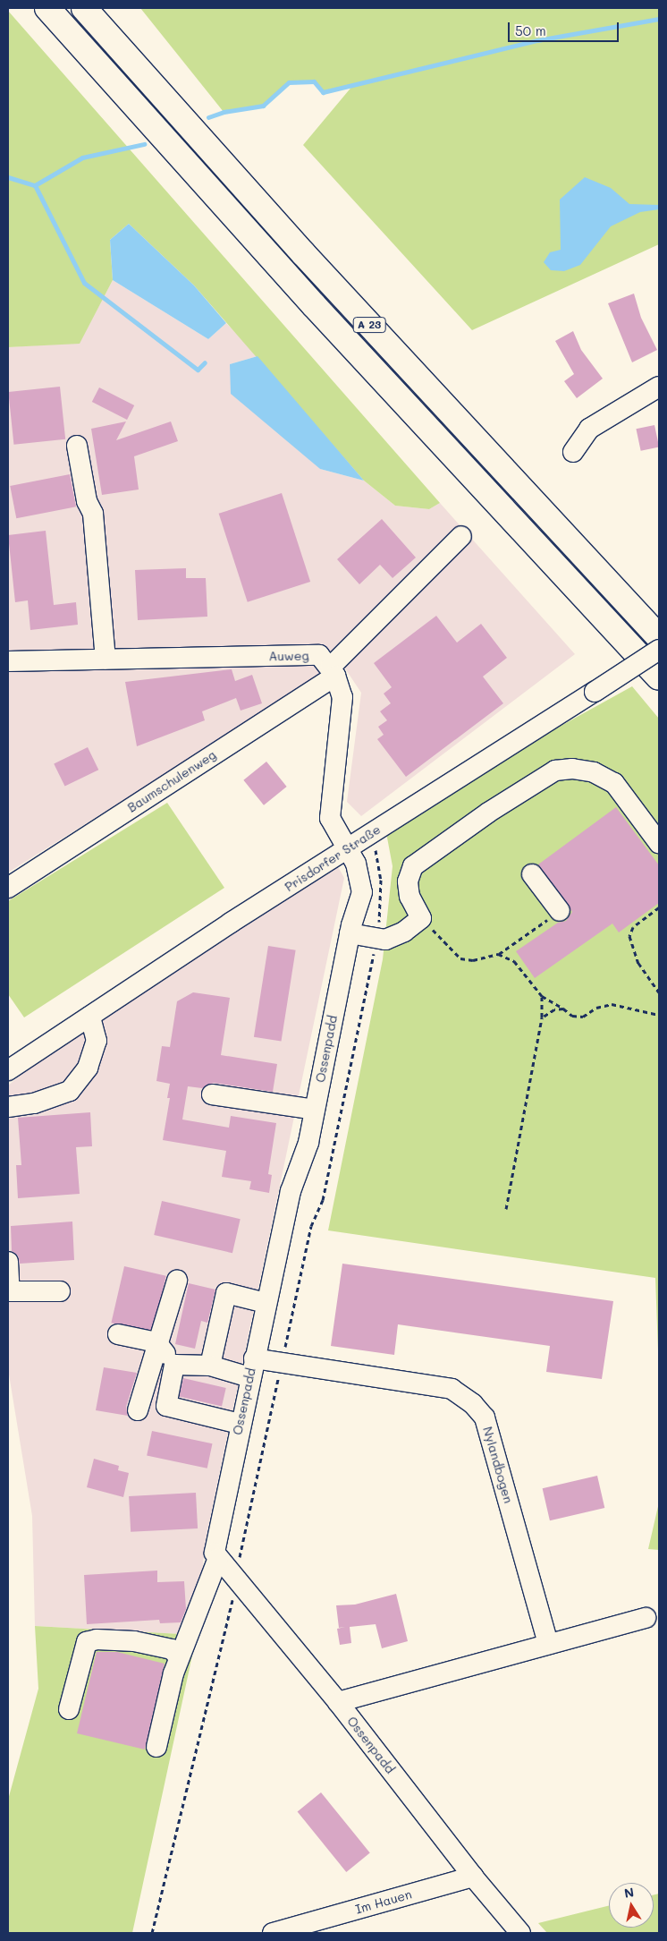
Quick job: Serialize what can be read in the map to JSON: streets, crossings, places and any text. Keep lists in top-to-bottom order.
{
  "streets": {
    "highway": ["A 23"],
    "street": [
      "Auweg",
      "Baumschulenweg",
      "Prisdorfer Straße",
      "Ossenpadd",
      "Nylandbogen",
      "Im Hauen"
    ]
  },
  "crossings": [
    ["Auweg", "Baumschulenweg"],
    ["Prisdorfer Straße", "Ossenpadd"],
    ["Ossenpadd", "Nylandbogen"],
    ["Ossenpadd", "Im Hauen"]
  ],
  "scale_bar": "50 m",
  "north": "top"
}
